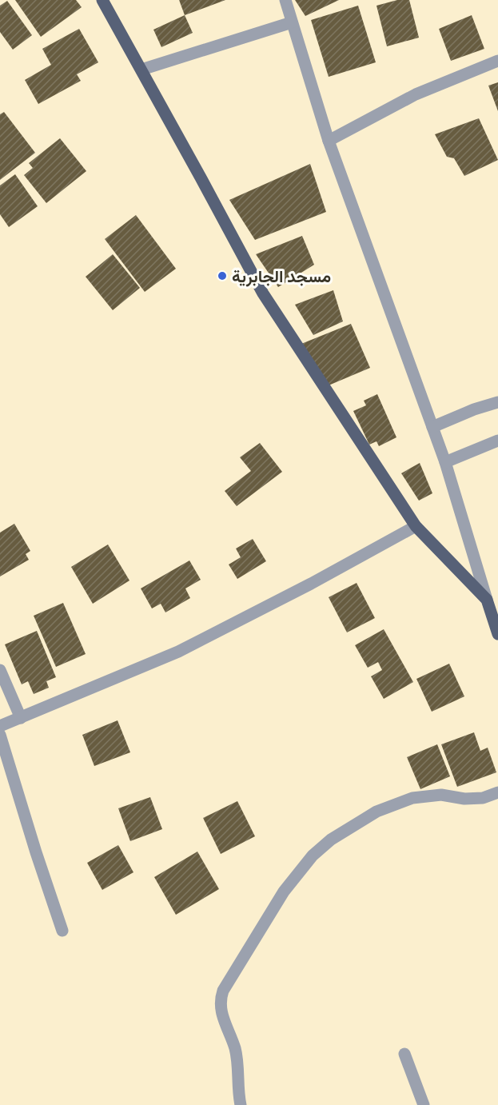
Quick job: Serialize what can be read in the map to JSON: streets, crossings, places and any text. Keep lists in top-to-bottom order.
{
  "places": ["مسجد الجابرية"]
}
